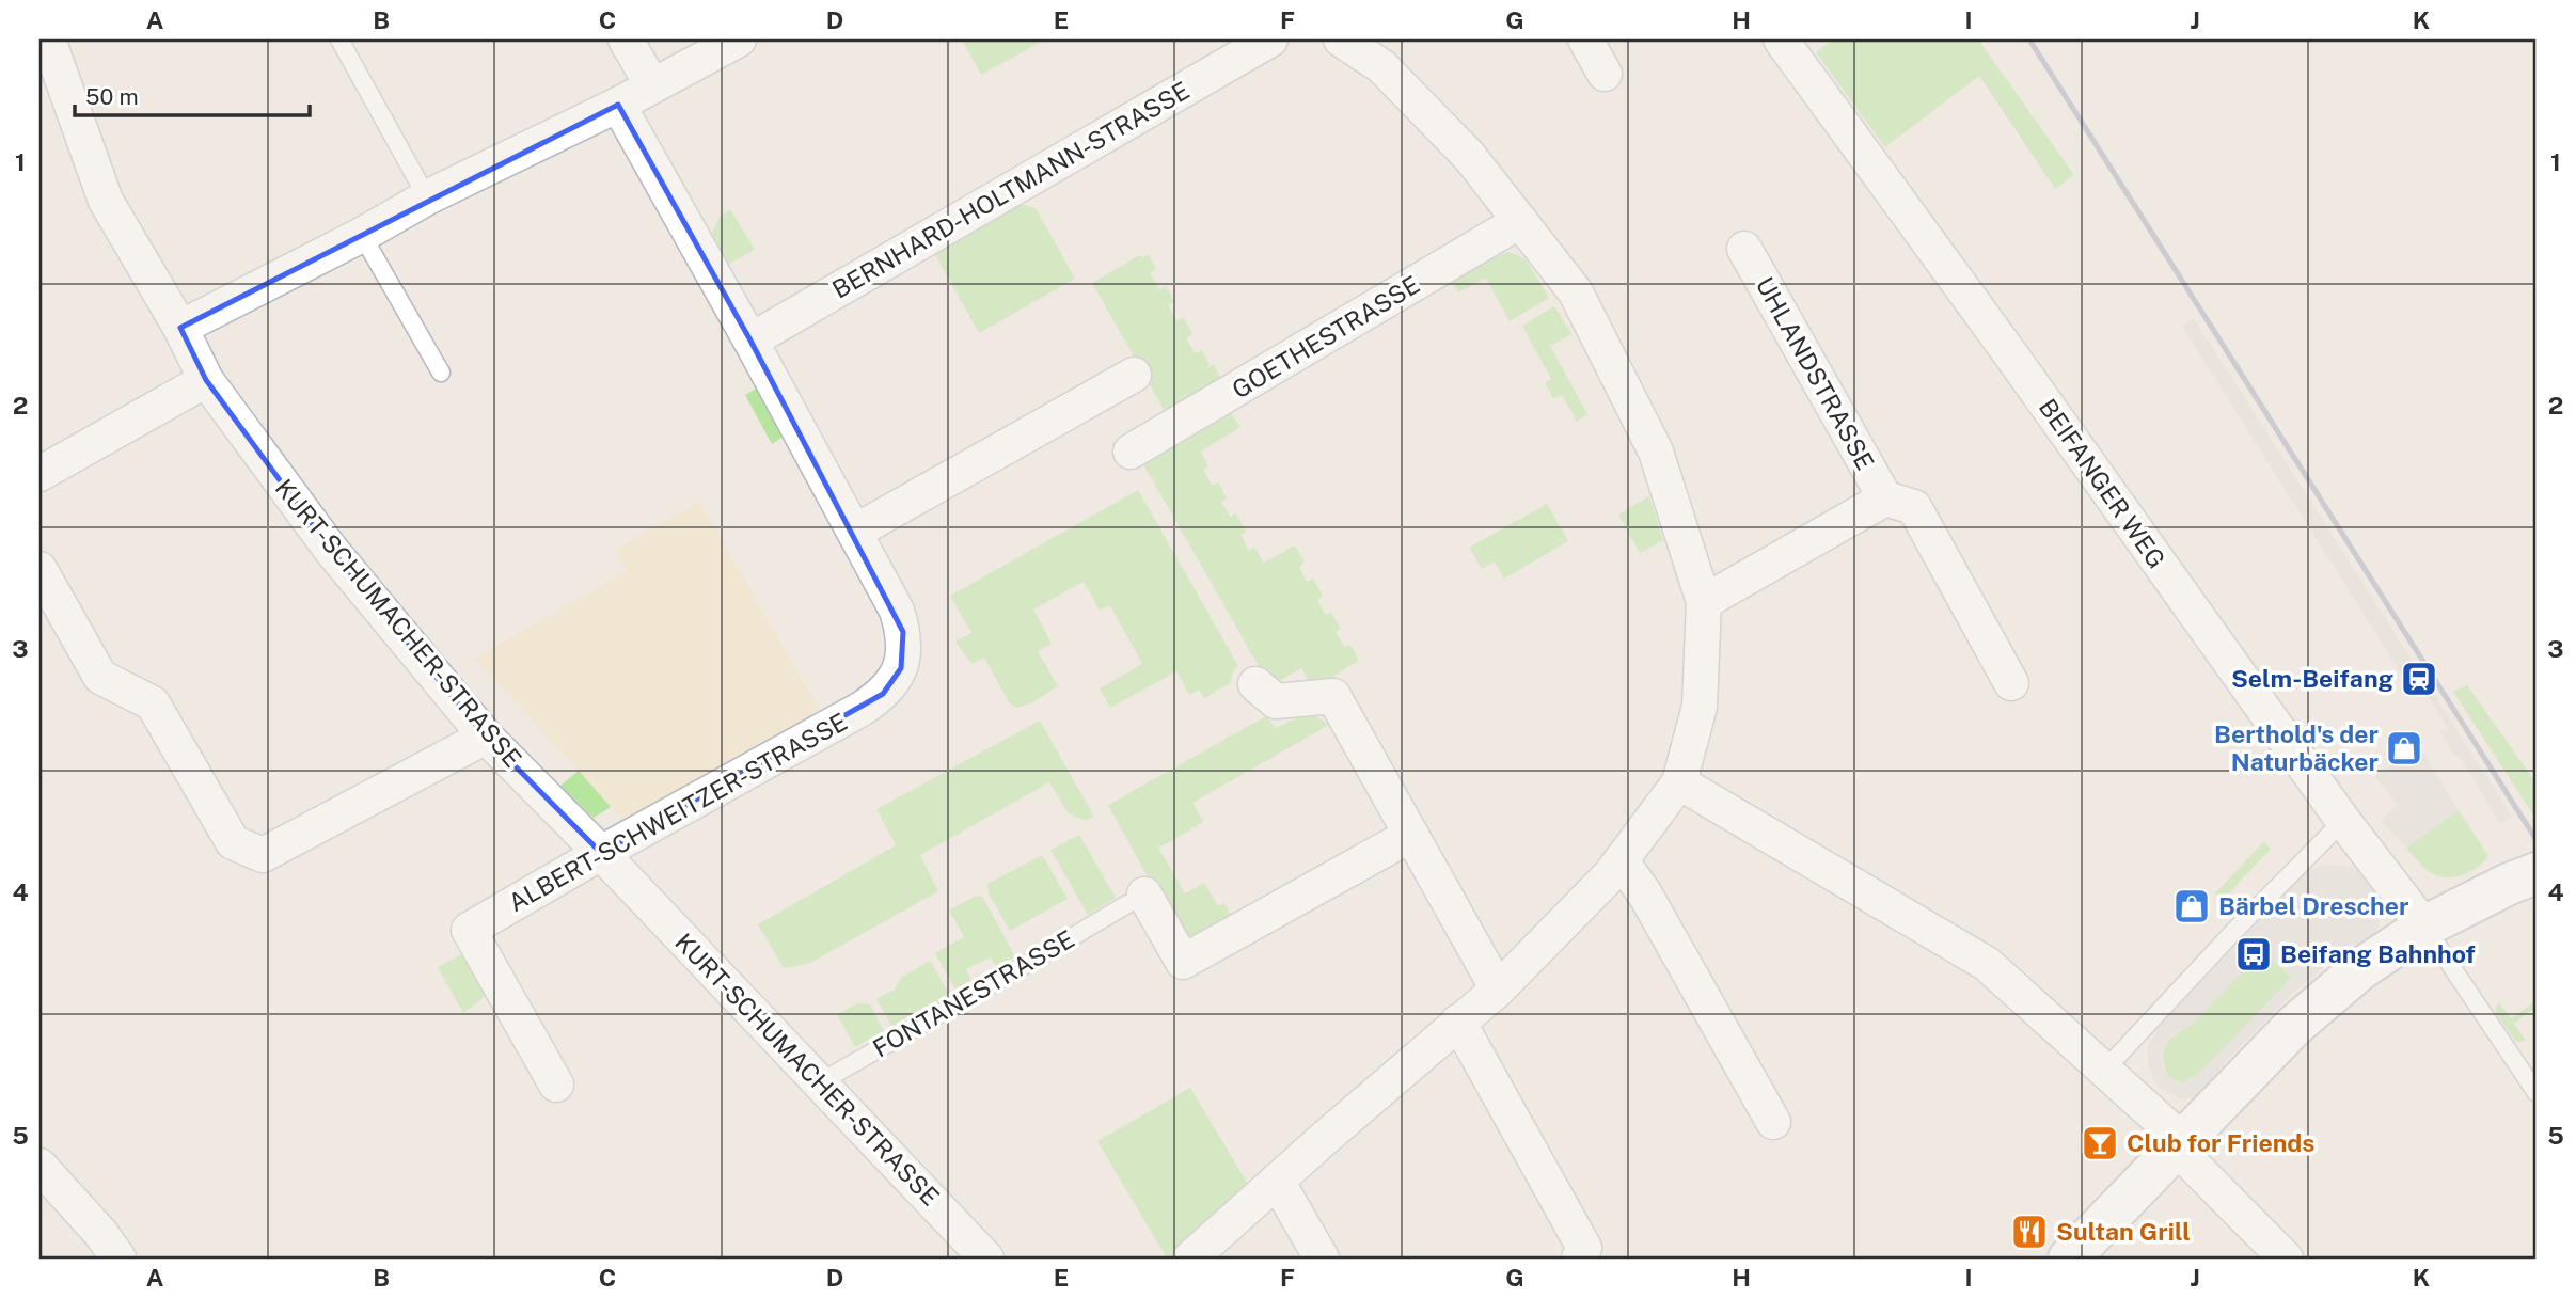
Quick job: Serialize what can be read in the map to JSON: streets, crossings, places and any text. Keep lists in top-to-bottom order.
{
  "streets": {
    "street": [
      "BERNHARD-HOLTMANN-STRASSE",
      "GOETHESTRASSE",
      "UHLANDSTRASSE",
      "BEIFANGER WEG",
      "KURT-SCHUMACHER-STRASSE",
      "ALBERT-SCHWEITZER-STRASSE",
      "FONTANESTRASSE"
    ]
  },
  "crossings": [
    ["BERNHARD-HOLTMANN-STRASSE", "ALBERT-SCHWEITZER-STRASSE"],
    ["KURT-SCHUMACHER-STRASSE", "ALBERT-SCHWEITZER-STRASSE"],
    ["KURT-SCHUMACHER-STRASSE", "FONTANESTRASSE"]
  ],
  "places": {
    "station": ["Selm-Beifang"],
    "shop": ["Berthold's der Naturbäcker", "Bärbel Drescher"],
    "bus stop": ["Beifang Bahnhof"],
    "bar": ["Club for Friends"],
    "restaurant": ["Sultan Grill"]
  },
  "scale_bar": "50 m",
  "grid": {
    "columns": [
      "A",
      "B",
      "C",
      "D",
      "E",
      "F",
      "G",
      "H",
      "I",
      "J",
      "K"
    ],
    "rows": [
      "1",
      "2",
      "3",
      "4",
      "5"
    ]
  }
}
